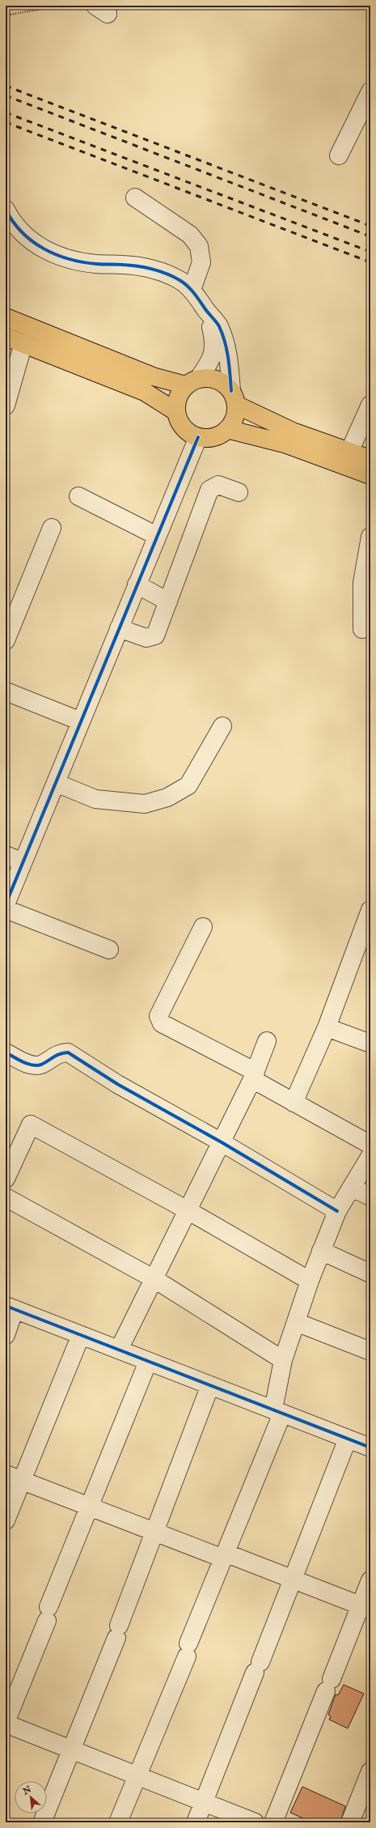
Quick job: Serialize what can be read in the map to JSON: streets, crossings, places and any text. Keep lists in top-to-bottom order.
{
  "north": "top left"
}
